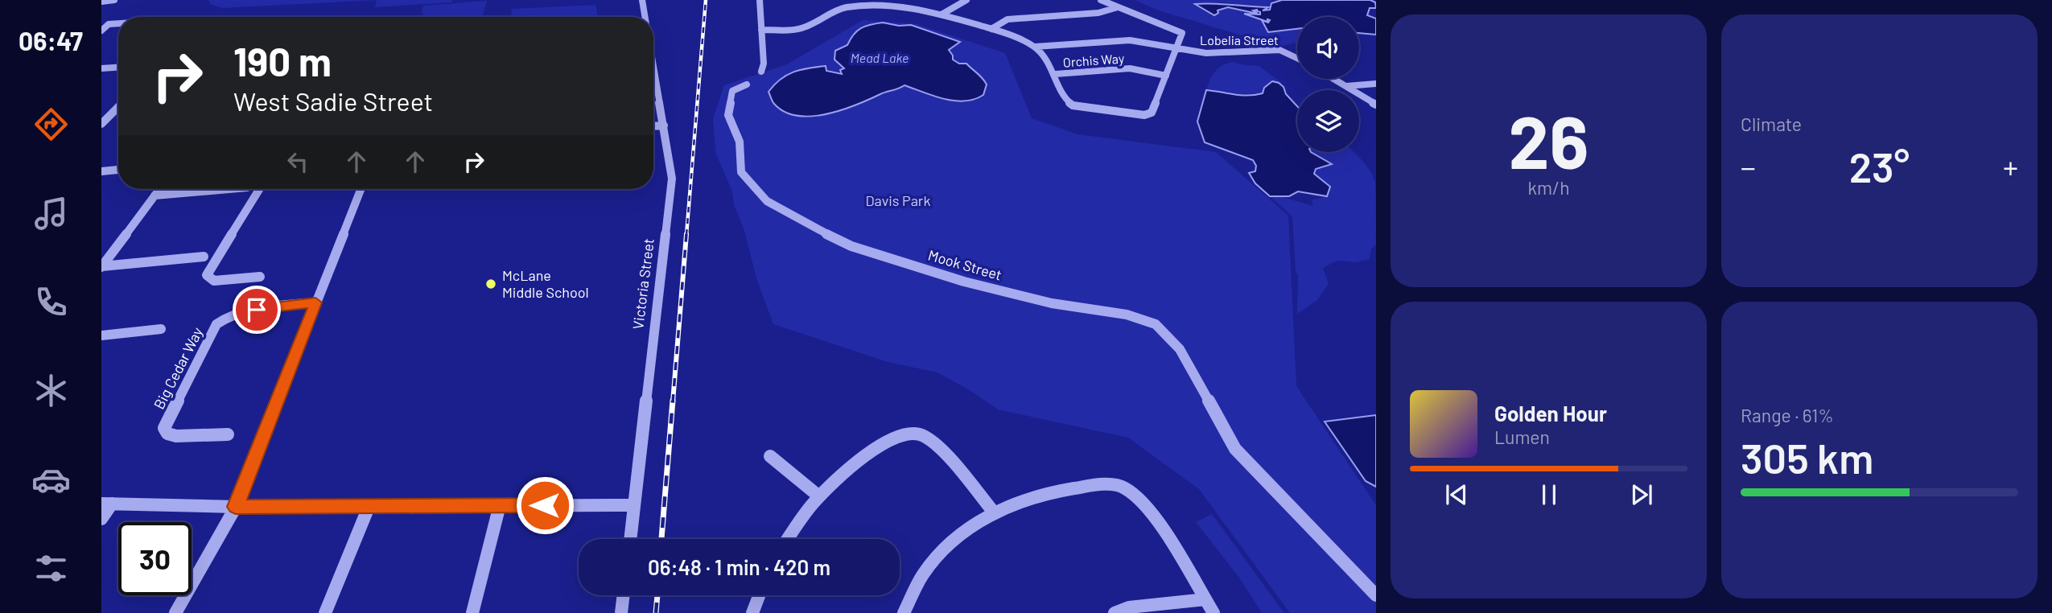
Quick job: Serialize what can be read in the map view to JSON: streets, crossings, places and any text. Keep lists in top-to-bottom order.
{
  "streets": {
    "street": [
      "Lobelia Street",
      "Orchis Way",
      "Mook Street",
      "Victoria Street",
      "Big Cedar Way"
    ]
  },
  "water": ["Mead Lake"],
  "parks": ["Davis Park"],
  "places": ["McLane Middle School"],
  "page": {
    "tabs": "06:47",
    "tile": [
      ["26", "km/h"],
      "Climate",
      ["Range · 61%", "305 km"]
    ],
    "turn": ["190 m", "West Sadie Street"],
    "heat": ["−", "23°", "+"],
    "song": ["Golden Hour", "Lumen"],
    "limit": "30",
    "trip": "06:48 · 1 min · 420 m"
  }
}
